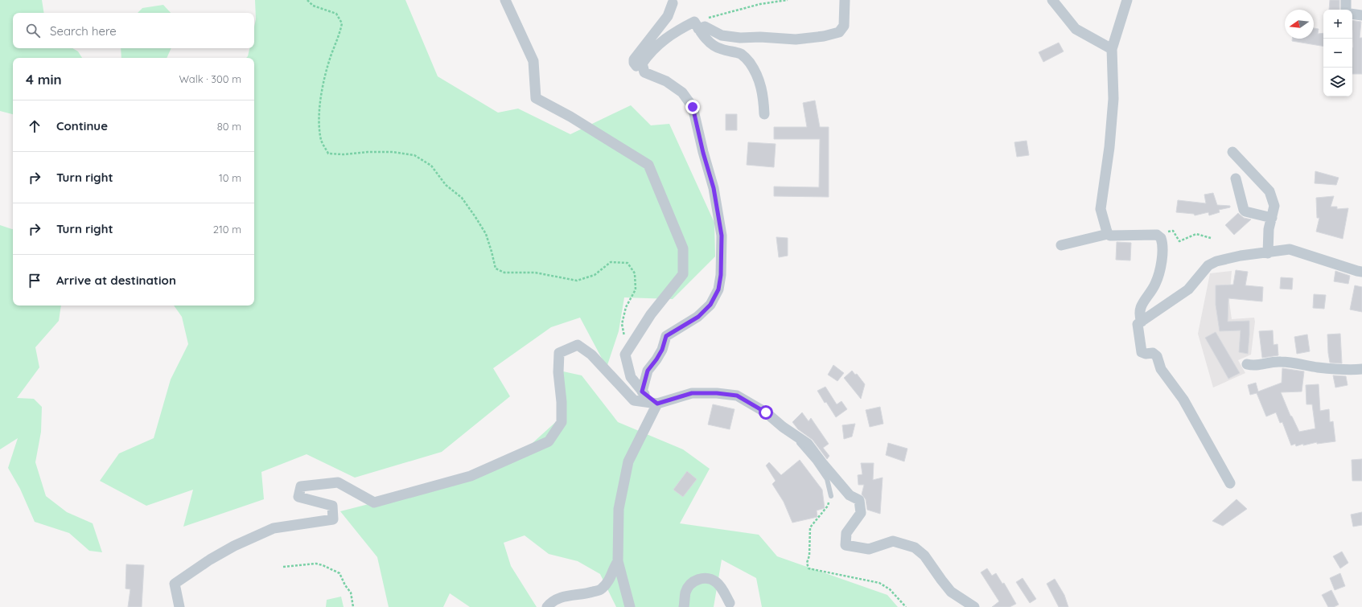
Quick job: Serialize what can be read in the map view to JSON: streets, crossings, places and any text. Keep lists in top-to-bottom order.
{
  "north": "left",
  "page": {
    "map_buttons": ["+", "−"],
    "search": "Search here",
    "heading": ["4 min", "Walk · 300 m"],
    "list": [
      ["Continue", "80 m"],
      ["Turn right", "10 m"],
      ["Turn right", "210 m"],
      "Arrive at destination"
    ]
  }
}
